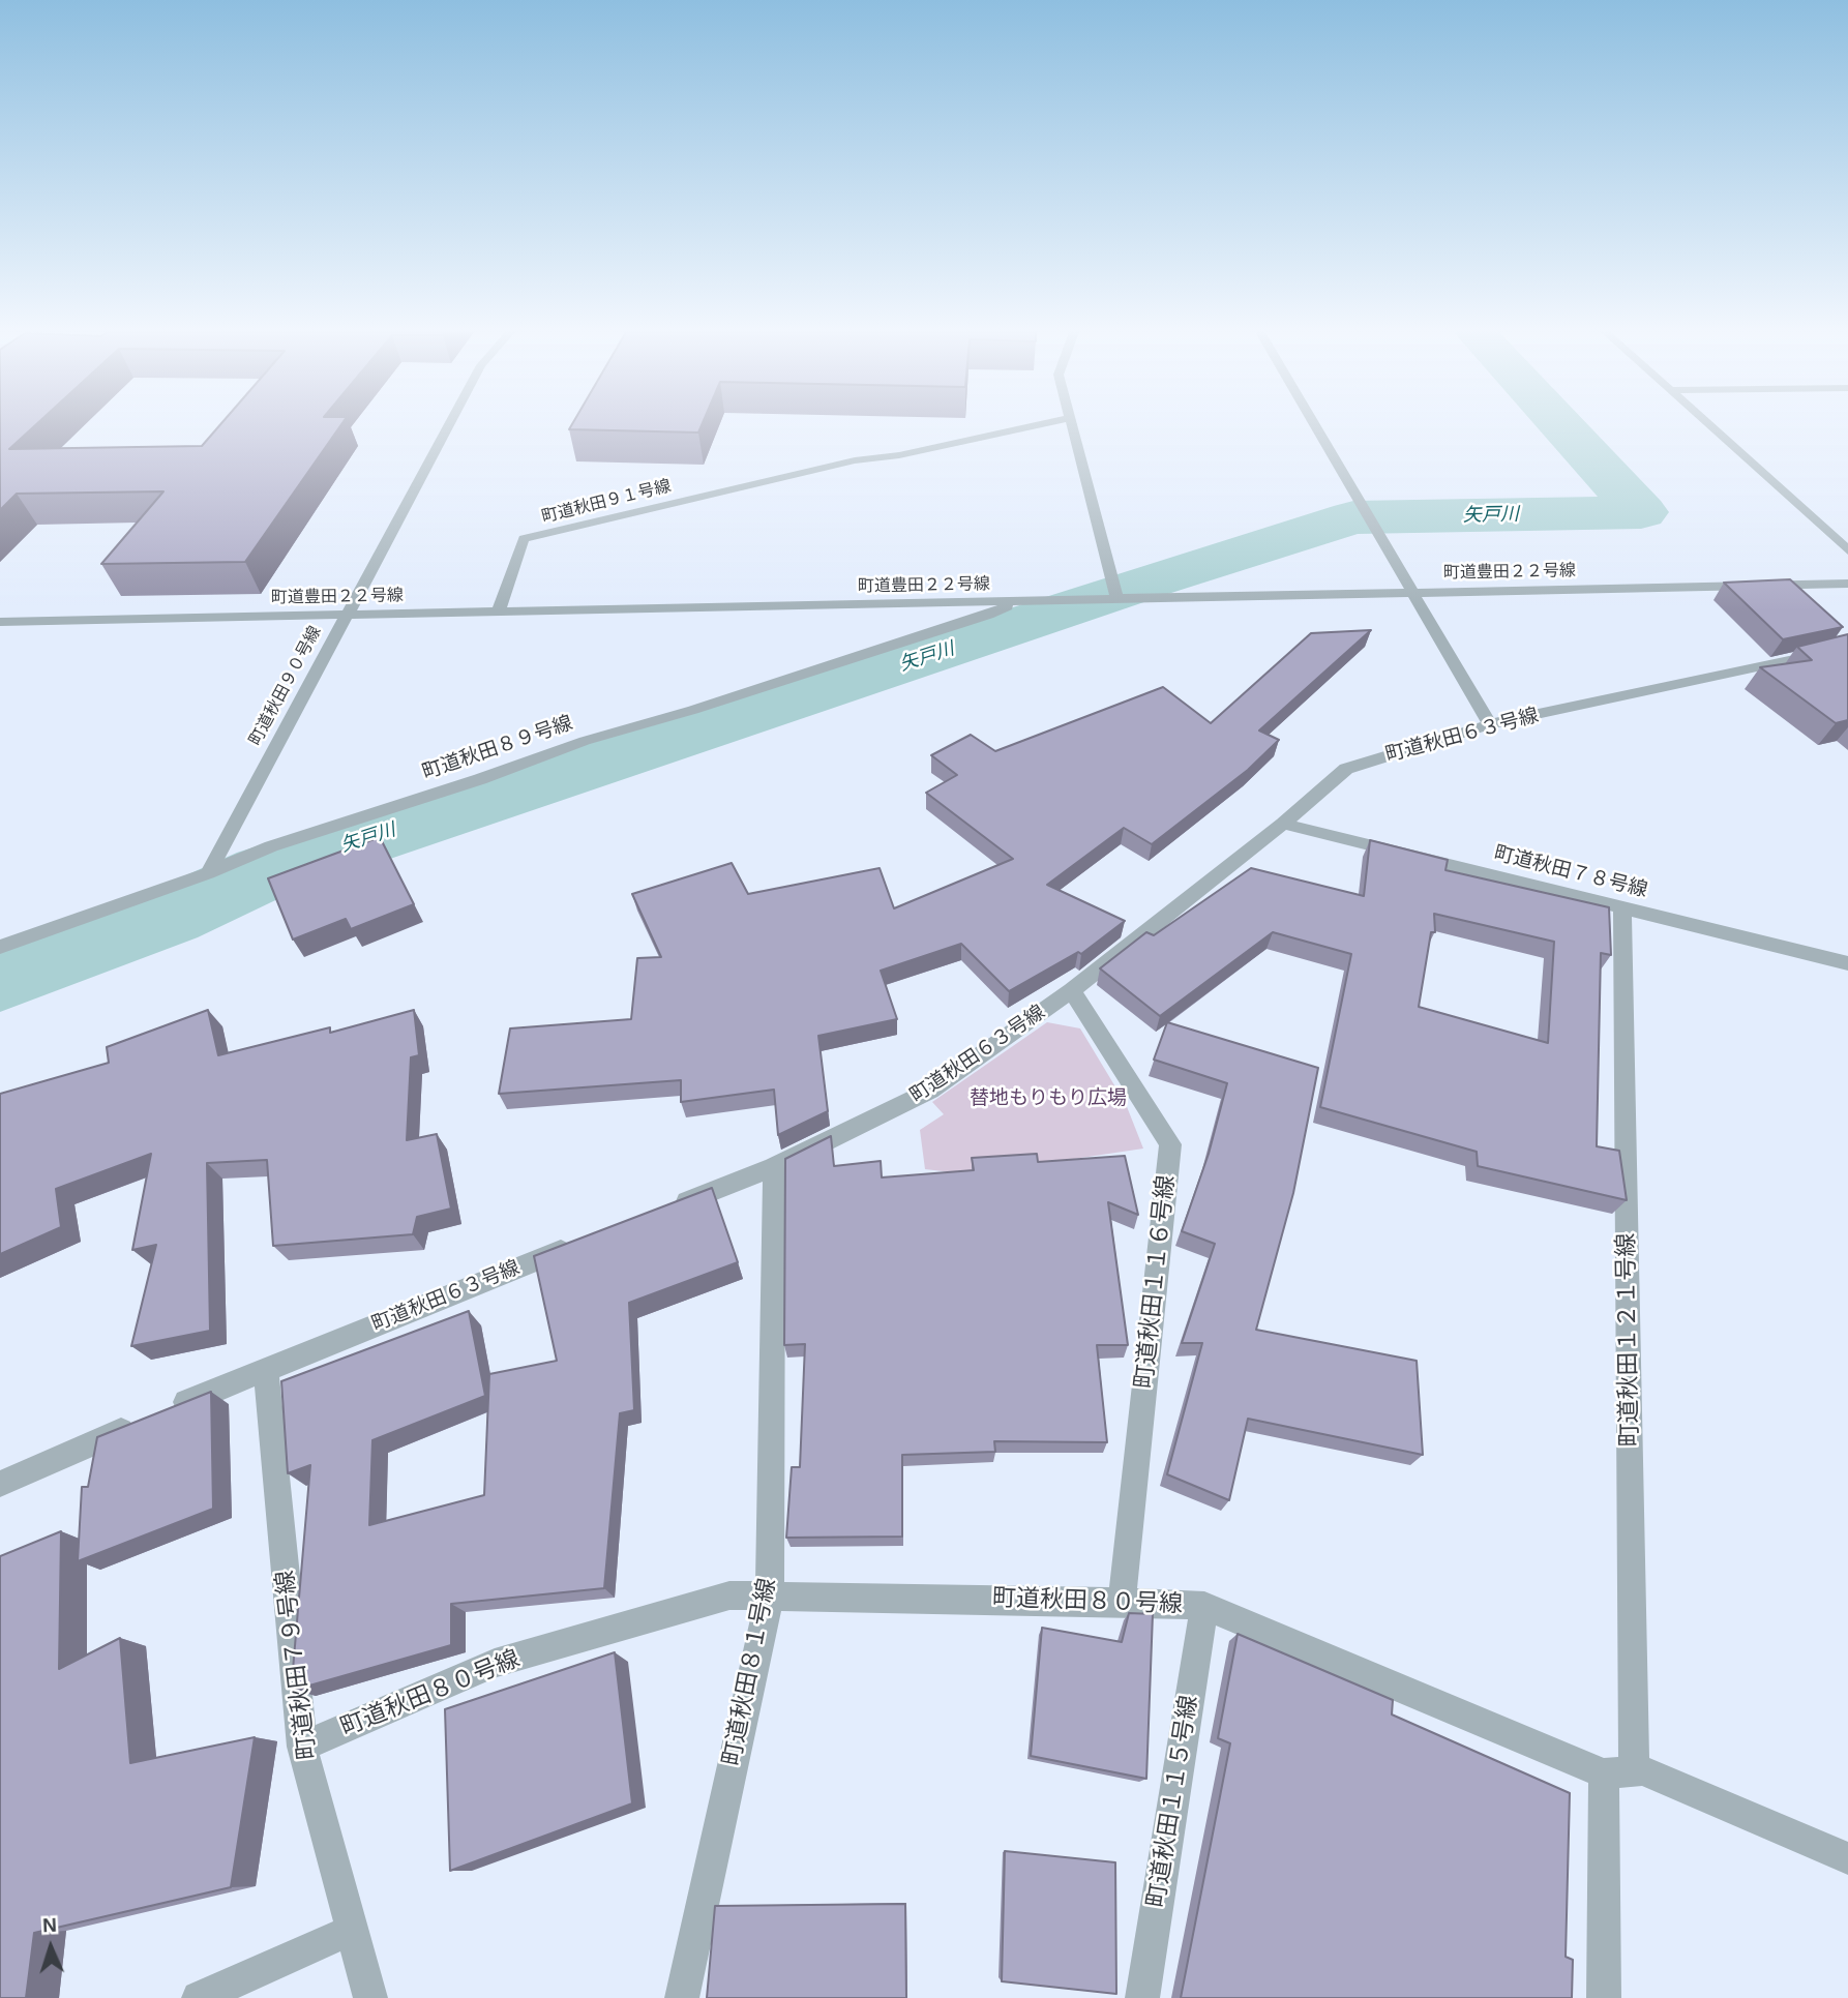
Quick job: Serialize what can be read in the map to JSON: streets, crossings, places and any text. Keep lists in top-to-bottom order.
{
  "streets": {
    "street": [
      "町道秋田９１号線",
      "町道豊田２２号線",
      "町道秋田９０号線",
      "町道秋田６３号線",
      "町道秋田８９号線",
      "町道秋田７８号線",
      "町道秋田１１６号線",
      "町道秋田１２１号線",
      "町道秋田８０号線",
      "町道秋田７９号線",
      "町道秋田８１号線",
      "町道秋田１１５号線"
    ]
  },
  "crossings": [
    ["町道秋田９１号線", "町道豊田２２号線"],
    ["町道豊田２２号線", "町道秋田９０号線"],
    ["町道豊田２２号線", "町道秋田８９号線"],
    ["町道秋田９０号線", "町道秋田８９号線"],
    ["町道秋田６３号線", "町道秋田７８号線"],
    ["町道秋田６３号線", "町道秋田１１６号線"],
    ["町道秋田６３号線", "町道秋田７９号線"],
    ["町道秋田６３号線", "町道秋田８１号線"],
    ["町道秋田７８号線", "町道秋田１２１号線"],
    ["町道秋田１１６号線", "町道秋田８０号線"],
    ["町道秋田１２１号線", "町道秋田８０号線"],
    ["町道秋田８０号線", "町道秋田７９号線"],
    ["町道秋田８０号線", "町道秋田８１号線"],
    ["町道秋田８０号線", "町道秋田１１５号線"]
  ],
  "water": ["矢戸川"],
  "parks": ["替地もりもり広場"],
  "north": "top"
}
